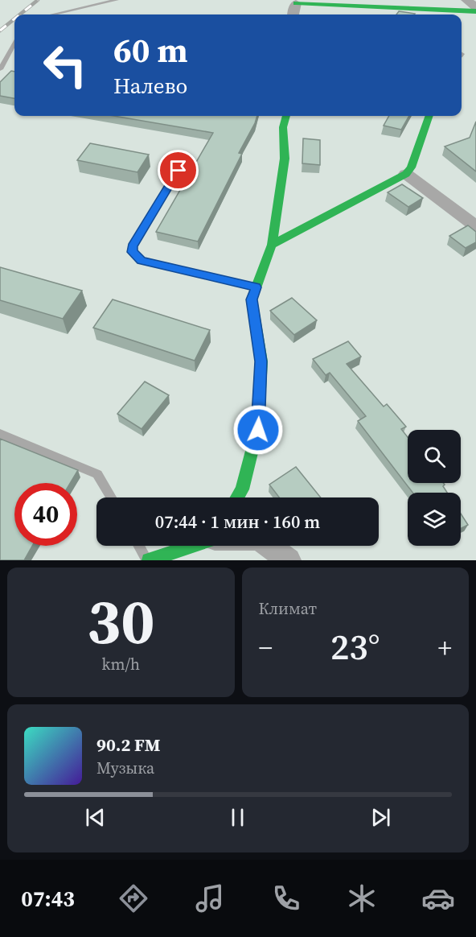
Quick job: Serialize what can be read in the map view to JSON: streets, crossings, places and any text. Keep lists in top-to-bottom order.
{
  "page": {
    "turn": ["60 m", "Налево"],
    "limit": "40",
    "trip": "07:44 · 1 мин · 160 m",
    "tile": [
      ["30", "km/h"],
      "Климат"
    ],
    "heat": ["−", "23°", "+"],
    "song": ["90.2 FM", "Музыка"],
    "tabs": "07:43"
  }
}
